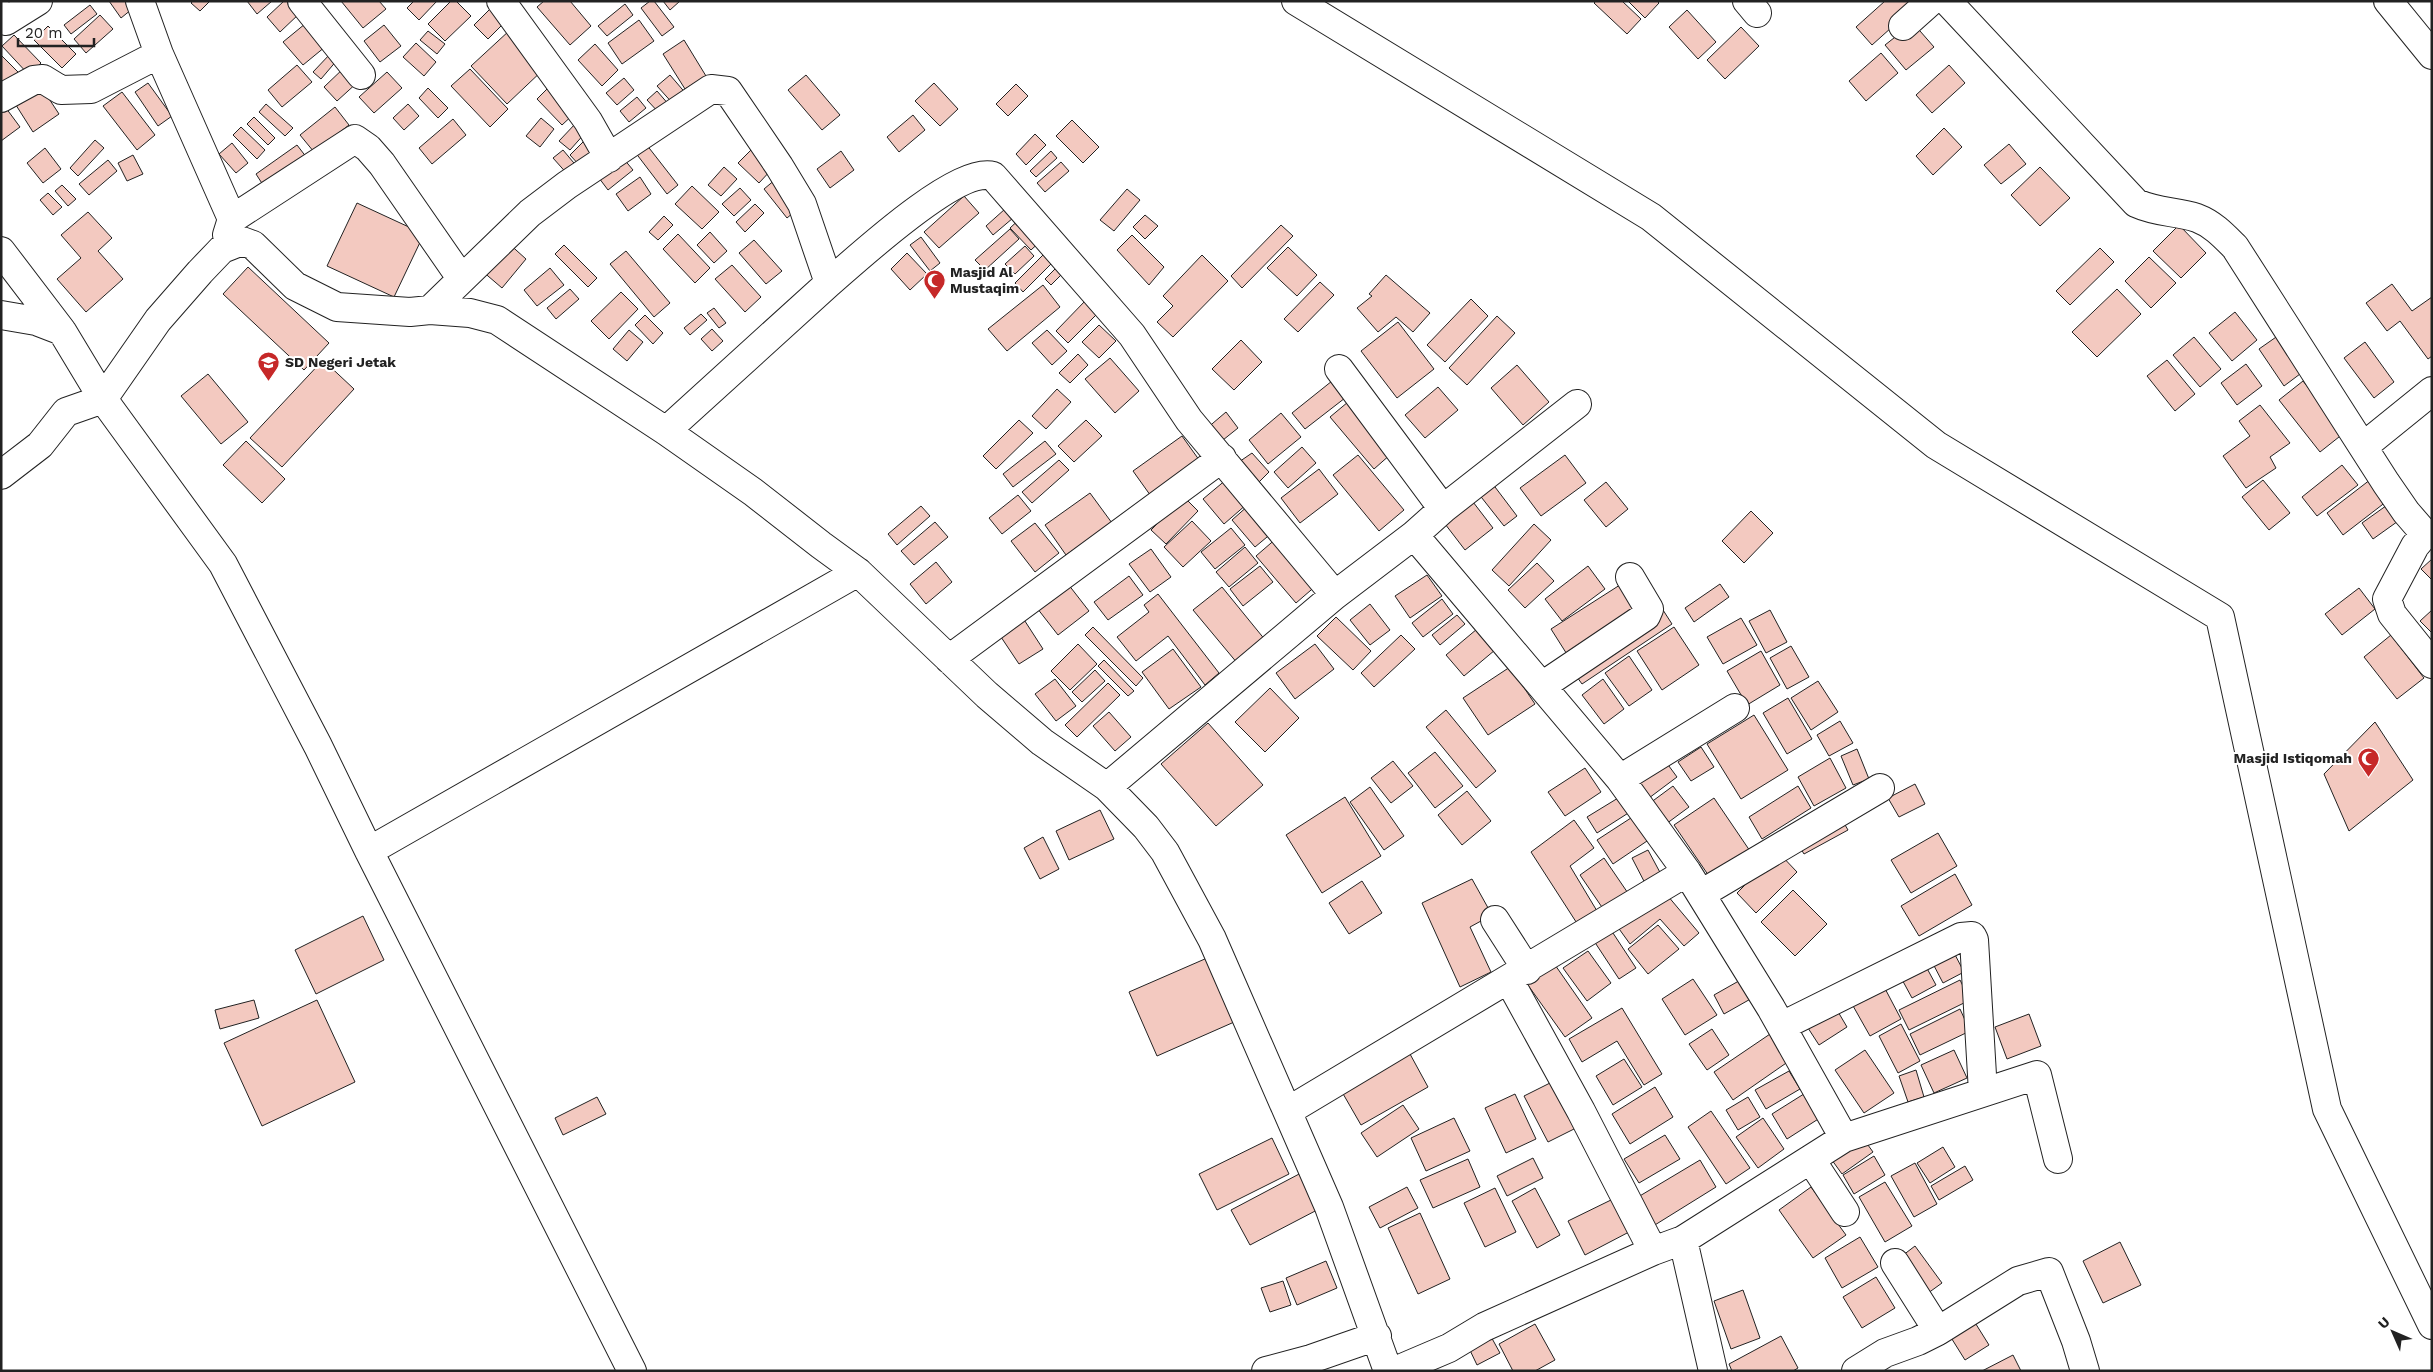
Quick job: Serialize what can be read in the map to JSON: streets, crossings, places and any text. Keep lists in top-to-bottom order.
{
  "places": {
    "mosque": ["Masjid Al Mustaqim", "Masjid Istiqomah"],
    "school or university": ["SD Negeri Jetak"]
  },
  "scale_bar": "20 m",
  "north": "top left"
}
